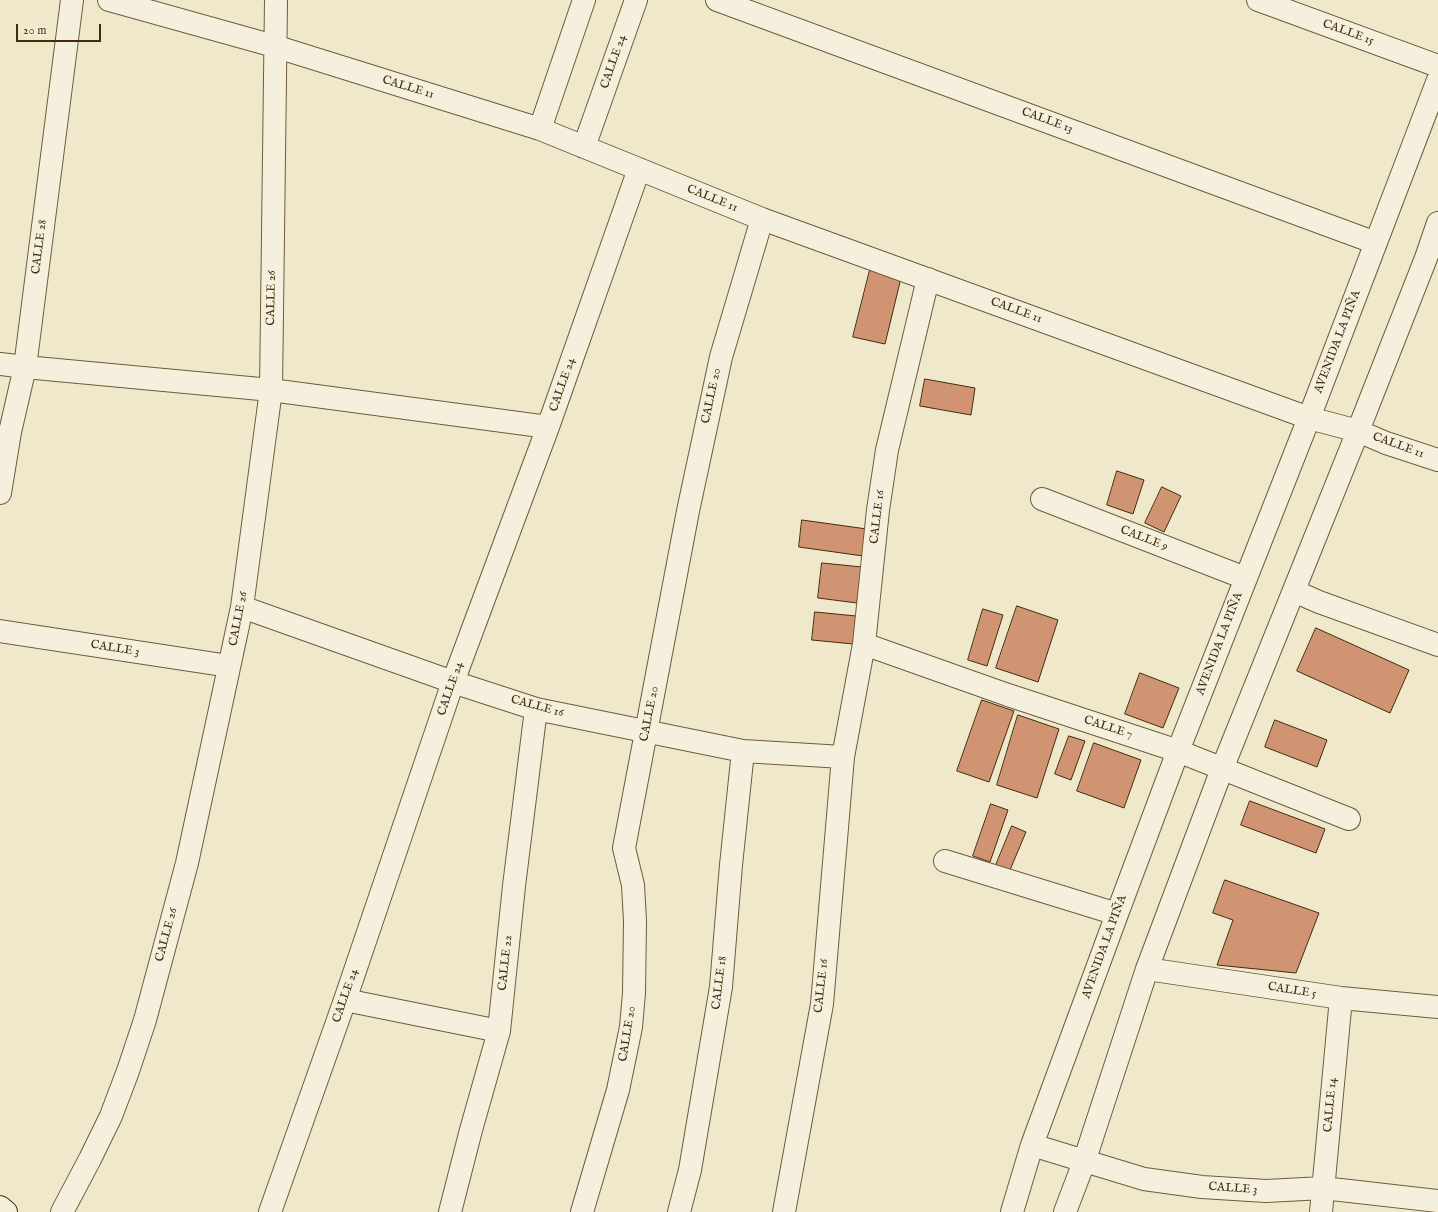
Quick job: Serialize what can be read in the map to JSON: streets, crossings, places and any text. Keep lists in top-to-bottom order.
{
  "streets": {
    "street": [
      "CALLE 15",
      "CALLE 24",
      "CALLE 11",
      "CALLE 13",
      "CALLE 28",
      "CALLE 26",
      "AVENIDA LA PIÑA",
      "CALLE 20",
      "CALLE 16",
      "CALLE 9",
      "CALLE 3",
      "CALLE 7",
      "CALLE 22",
      "CALLE 18",
      "CALLE 5",
      "CALLE 14"
    ]
  },
  "crossings": [
    ["CALLE 24", "CALLE 11"],
    ["CALLE 24", "CALLE 16"],
    ["CALLE 11", "CALLE 26"],
    ["CALLE 11", "AVENIDA LA PIÑA"],
    ["CALLE 11", "CALLE 20"],
    ["CALLE 11", "CALLE 16"],
    ["CALLE 13", "AVENIDA LA PIÑA"],
    ["CALLE 26", "CALLE 16"],
    ["CALLE 26", "CALLE 3"],
    ["AVENIDA LA PIÑA", "CALLE 9"],
    ["AVENIDA LA PIÑA", "CALLE 3"],
    ["AVENIDA LA PIÑA", "CALLE 7"],
    ["CALLE 20", "CALLE 16"],
    ["CALLE 16", "CALLE 7"],
    ["CALLE 16", "CALLE 22"],
    ["CALLE 16", "CALLE 18"],
    ["CALLE 3", "CALLE 14"],
    ["CALLE 5", "CALLE 14"]
  ],
  "scale_bar": "20 m"
}
